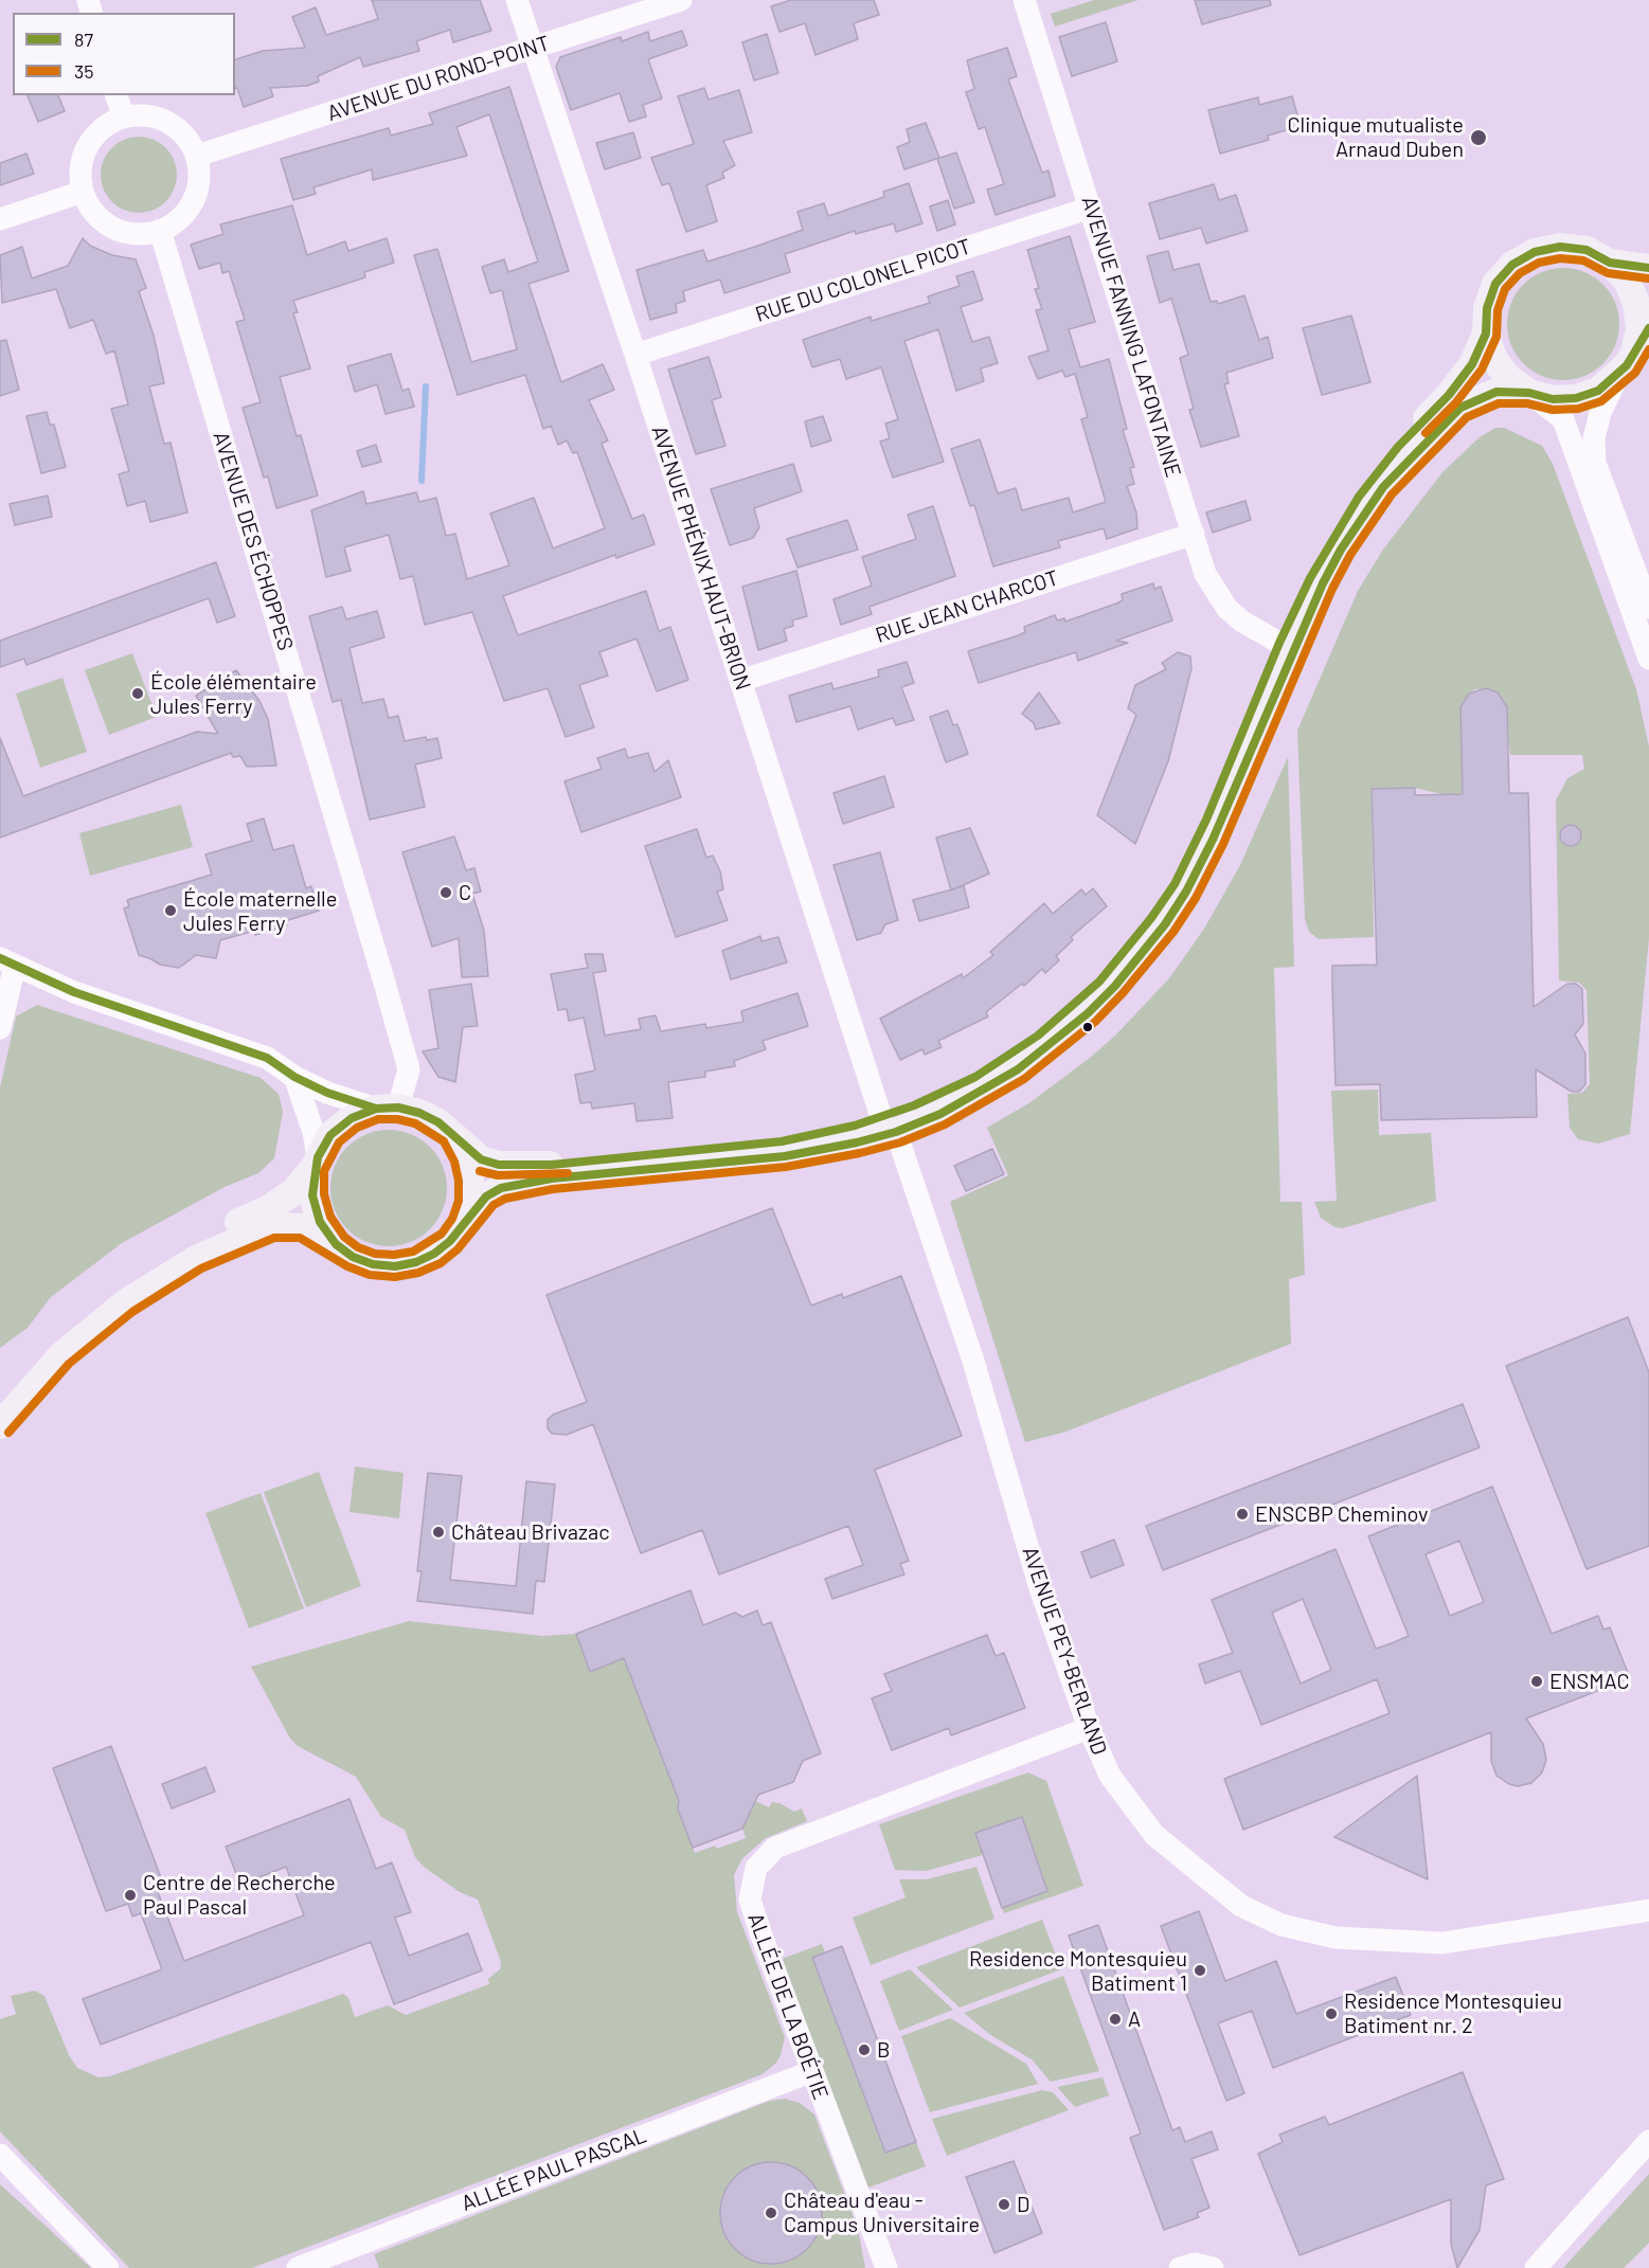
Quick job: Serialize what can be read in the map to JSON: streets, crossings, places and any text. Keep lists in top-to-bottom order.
{
  "streets": {
    "street": [
      "AVENUE DU ROND-POINT",
      "RUE DU COLONEL PICOT",
      "AVENUE FANNING LAFONTAINE",
      "AVENUE DES ÉCHOPPES",
      "AVENUE PHÉNIX HAUT-BRION",
      "RUE JEAN CHARCOT",
      "AVENUE PEY-BERLAND",
      "ALLÉE DE LA BOÉTIE",
      "ALLÉE PAUL PASCAL"
    ]
  },
  "crossings": [
    ["AVENUE DU ROND-POINT", "AVENUE DES ÉCHOPPES"],
    ["AVENUE DU ROND-POINT", "AVENUE PHÉNIX HAUT-BRION"],
    ["RUE DU COLONEL PICOT", "AVENUE FANNING LAFONTAINE"],
    ["RUE DU COLONEL PICOT", "AVENUE PHÉNIX HAUT-BRION"],
    ["AVENUE FANNING LAFONTAINE", "RUE JEAN CHARCOT"],
    ["AVENUE PHÉNIX HAUT-BRION", "RUE JEAN CHARCOT"],
    ["AVENUE PHÉNIX HAUT-BRION", "AVENUE PEY-BERLAND"],
    ["AVENUE PEY-BERLAND", "ALLÉE DE LA BOÉTIE"],
    ["ALLÉE DE LA BOÉTIE", "ALLÉE PAUL PASCAL"]
  ],
  "places": [
    "Clinique mutualiste Arnaud Duben",
    "École élémentaire Jules Ferry",
    "C",
    "École maternelle Jules Ferry",
    "ENSCBP Cheminov",
    "Château Brivazac",
    "ENSMAC",
    "Centre de Recherche Paul Pascal",
    "Residence Montesquieu Batiment 1",
    "Residence Montesquieu Batiment nr. 2",
    "A",
    "B",
    "D",
    "Château d'eau - Campus Universitaire"
  ],
  "lines": ["transit line 87", "transit line 35"],
  "legend": ["87", "35"]
}
